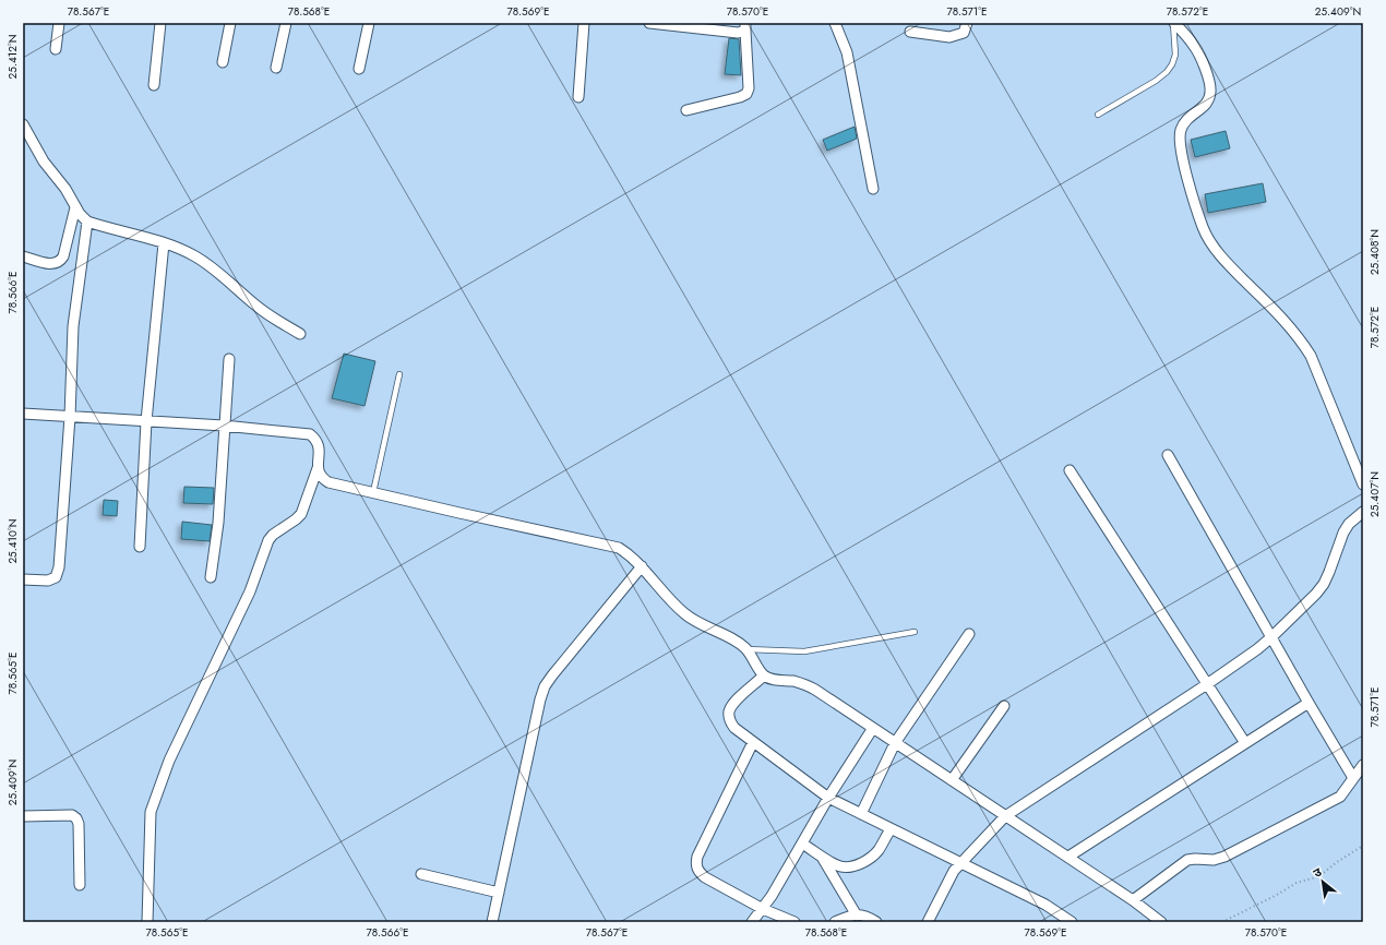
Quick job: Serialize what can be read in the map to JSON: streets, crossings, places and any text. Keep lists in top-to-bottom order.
{
  "north": "top left",
  "coordinates": [
    "78.567°E",
    "78.568°E",
    "78.569°E",
    "78.570°E",
    "78.571°E",
    "78.572°E",
    "25.409°N",
    "25.412°N",
    "25.408°N",
    "78.566°E",
    "25.407°N",
    "25.410°N",
    "78.565°E"
  ]
}
